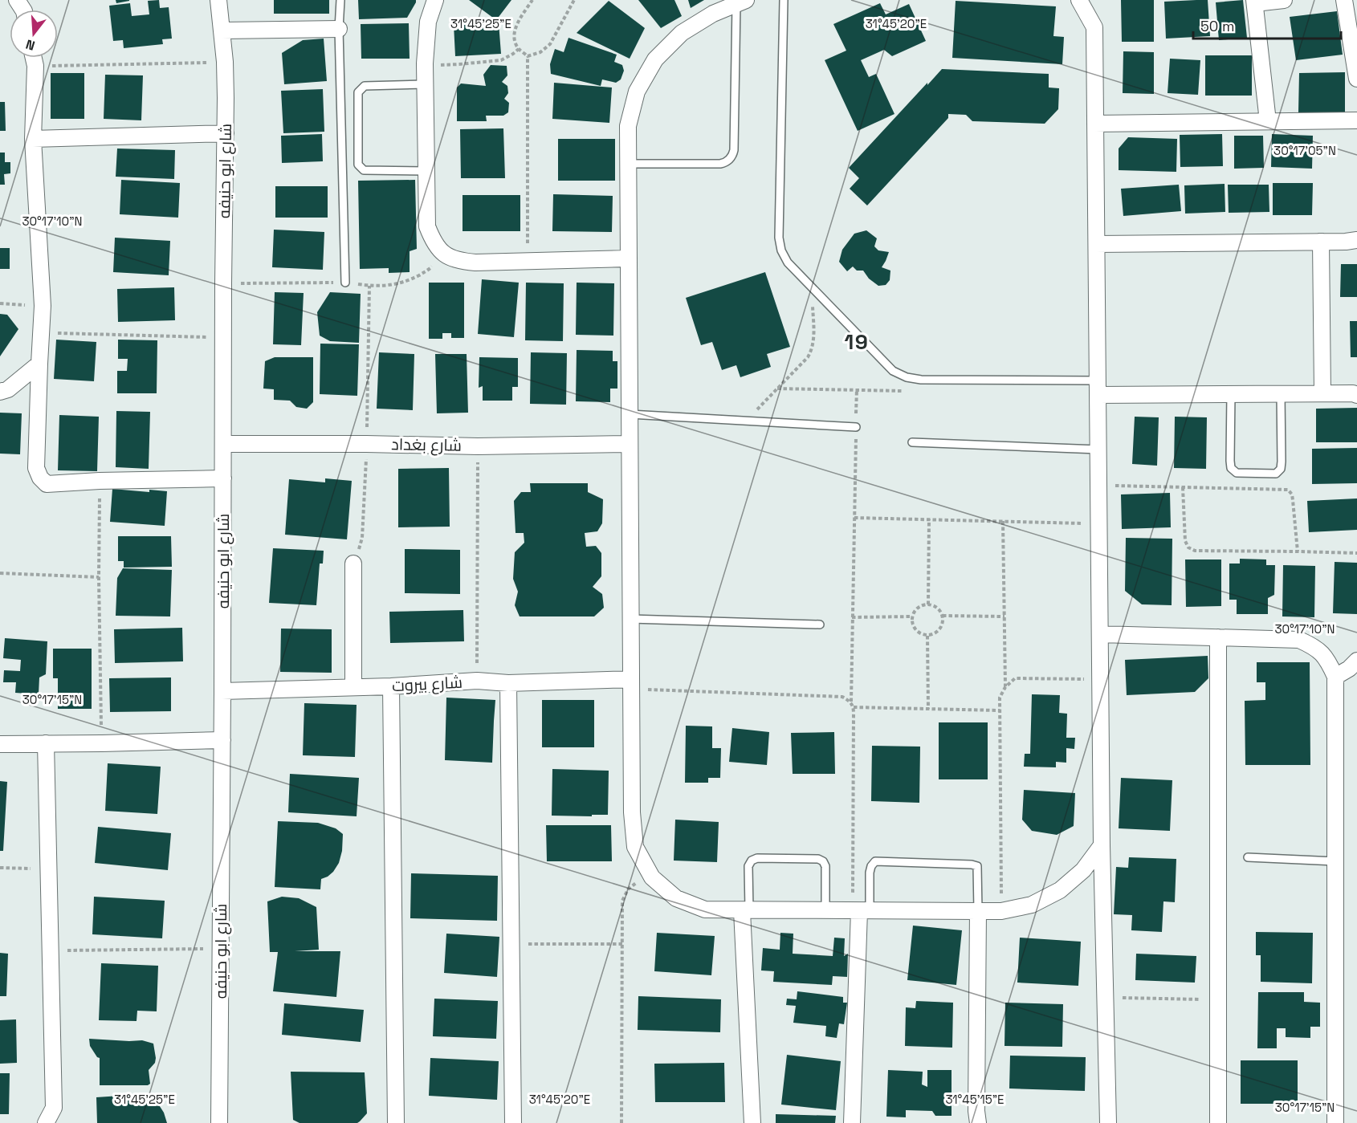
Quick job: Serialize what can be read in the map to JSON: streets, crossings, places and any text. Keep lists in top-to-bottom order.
{
  "streets": {
    "street": ["شارع ابو حنيفه", "شارع بغداد", "شارع بيروت"]
  },
  "crossings": [
    ["شارع ابو حنيفه", "شارع بغداد"],
    ["شارع ابو حنيفه", "شارع بيروت"]
  ],
  "districts": ["19"],
  "scale_bar": "50 m",
  "north": "bottom",
  "coordinates": [
    "31°45'25\"E",
    "31°45'20\"E",
    "30°17'05\"N",
    "30°17'10\"N",
    "30°17'15\"N",
    "31°45'15\"E"
  ]
}
